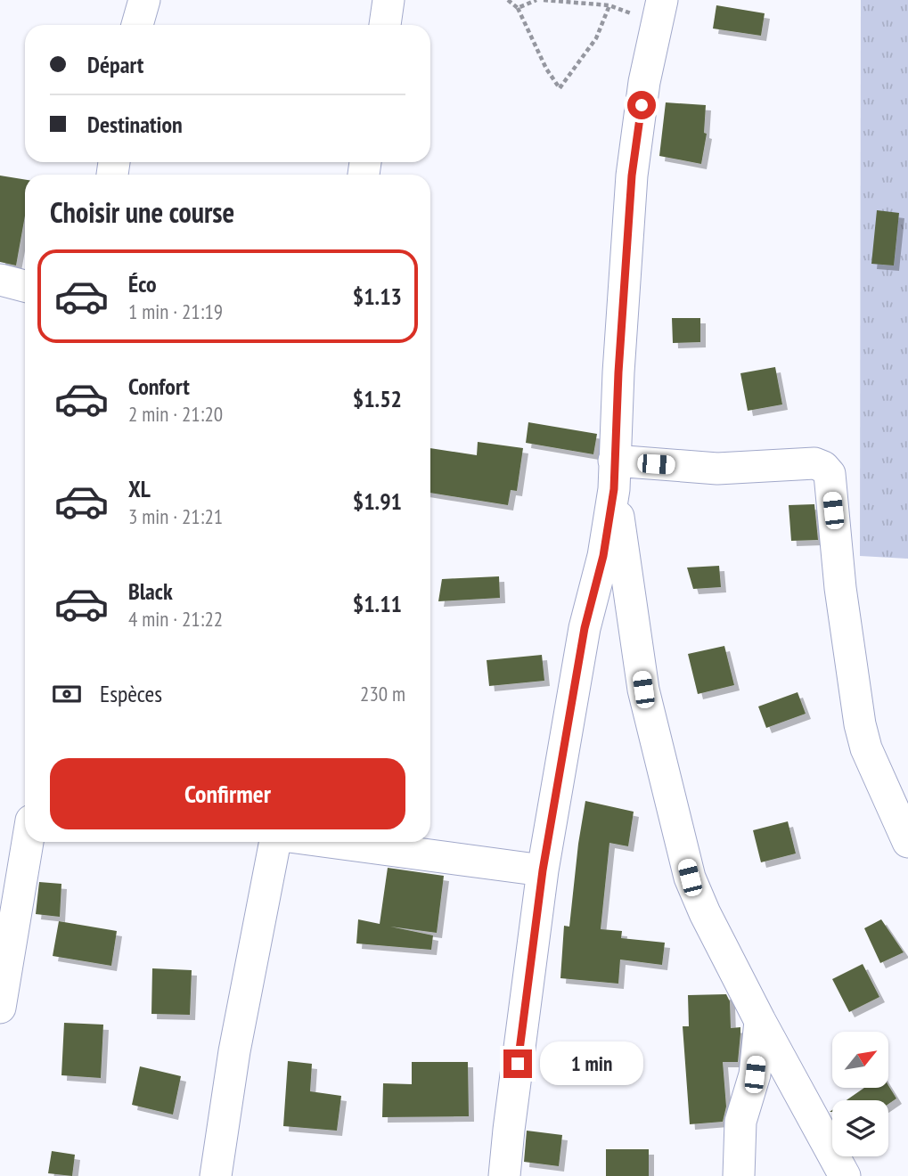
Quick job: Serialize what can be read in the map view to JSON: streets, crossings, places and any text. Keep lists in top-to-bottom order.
{
  "north": "top right",
  "page": {
    "banner": ["Départ", "Destination"],
    "heading": "Choisir une course",
    "list": [
      {
        "name": "Éco",
        "note": "1 min · 21:19",
        "value": "$1.13"
      },
      {
        "name": "Confort",
        "note": "2 min · 21:20",
        "value": "$1.52"
      },
      {
        "name": "XL",
        "note": "3 min · 21:21",
        "value": "$1.91"
      },
      {
        "name": "Black",
        "note": "4 min · 21:22",
        "value": "$1.11"
      }
    ],
    "pay": ["Espèces", "230 m"],
    "buttons": "Confirmer",
    "bubble": "1 min"
  }
}
